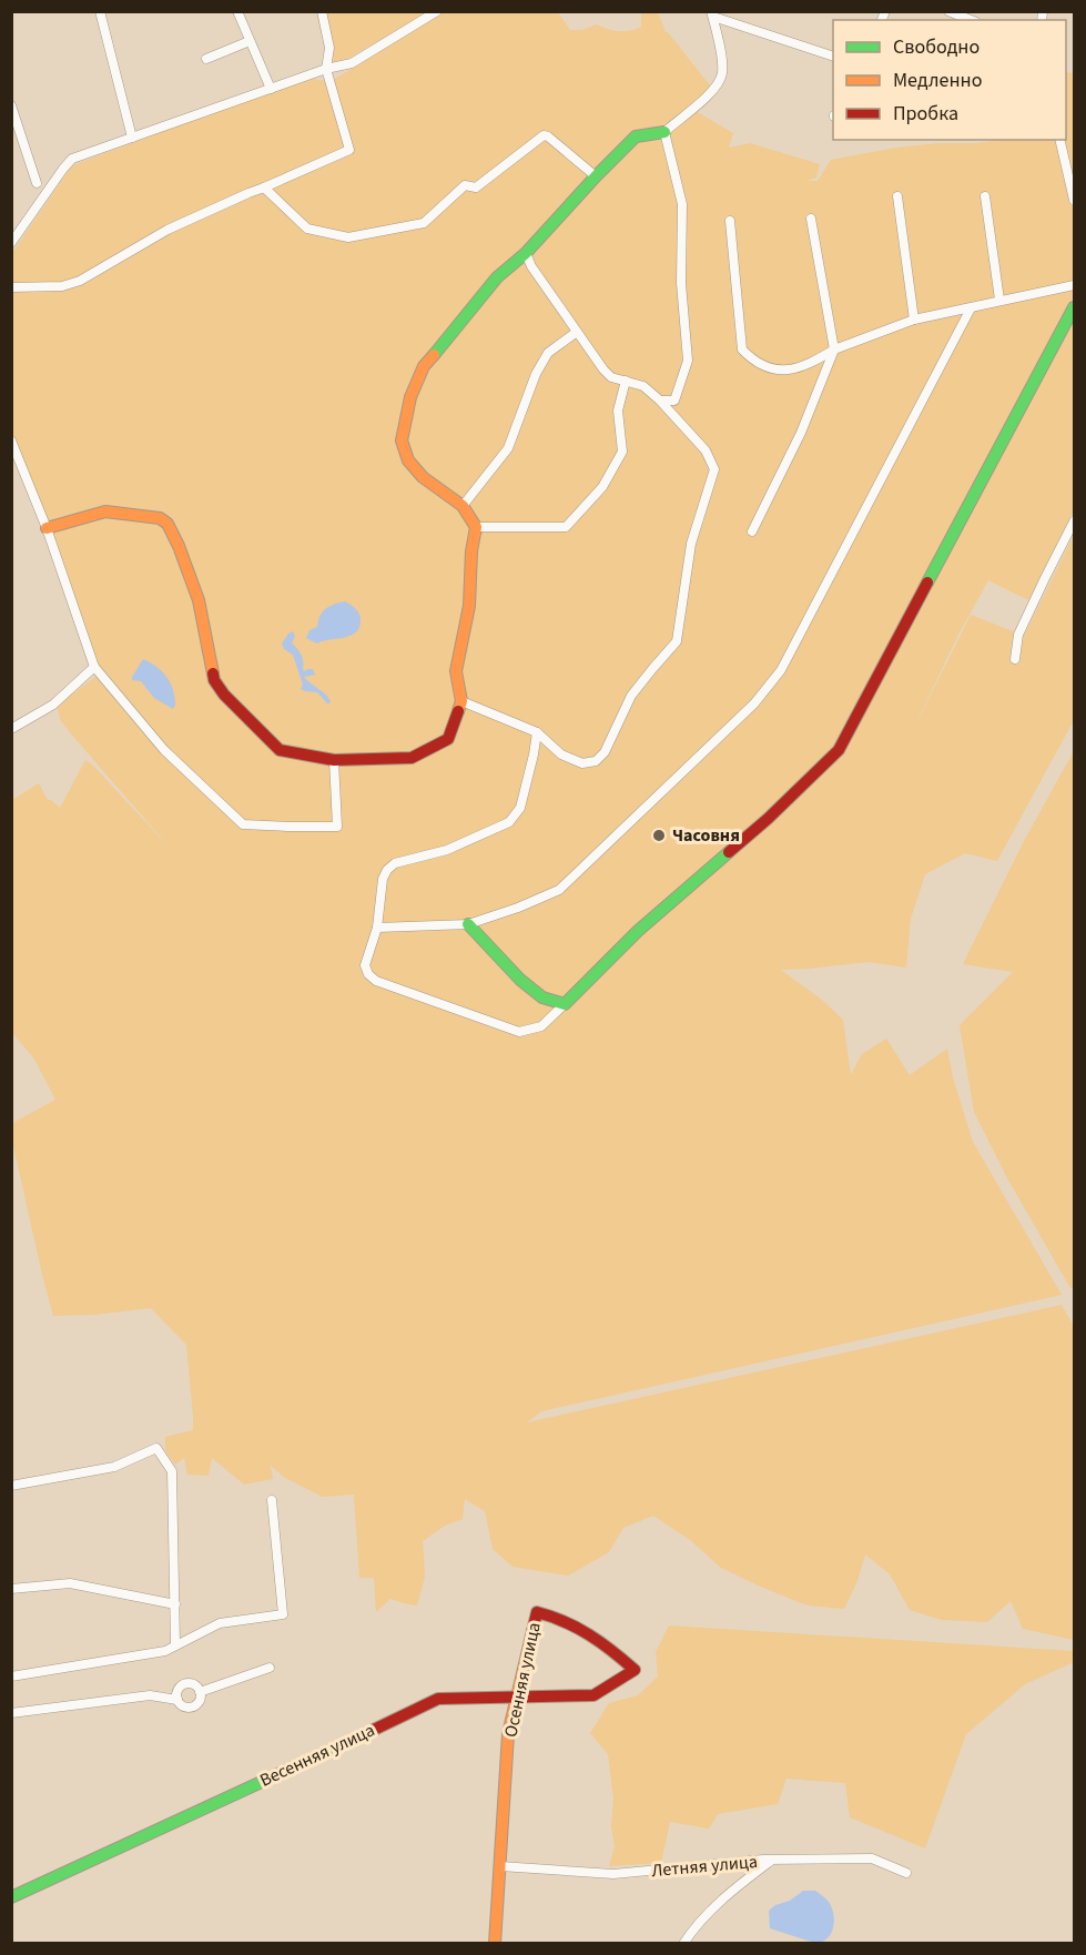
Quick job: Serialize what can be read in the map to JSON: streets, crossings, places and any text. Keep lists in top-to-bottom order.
{
  "streets": {
    "street": ["Осенняя улица", "Весенняя улица", "Летняя улица"]
  },
  "crossings": [
    ["Осенняя улица", "Весенняя улица"],
    ["Осенняя улица", "Летняя улица"]
  ],
  "places": ["Часовня"],
  "legend": ["Свободно", "Медленно", "Пробка"]
}
